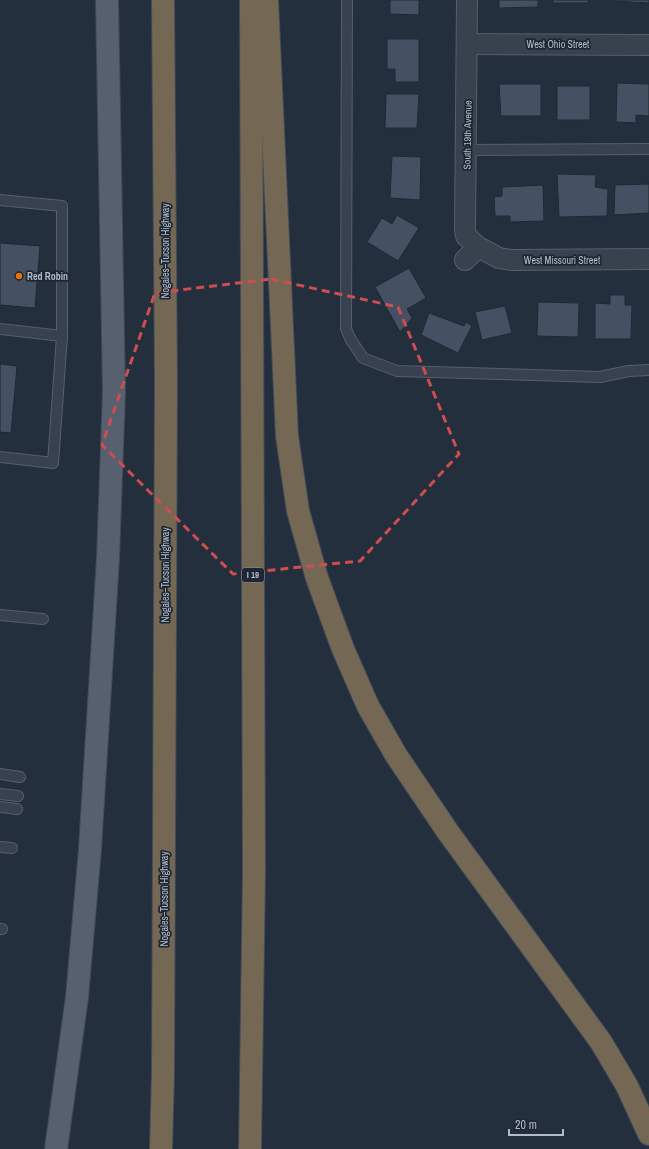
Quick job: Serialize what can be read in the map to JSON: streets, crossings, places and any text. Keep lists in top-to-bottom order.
{
  "streets": {
    "highway": ["Nogales–Tucson Highway", "I 19"],
    "street": ["West Ohio Street", "South 19th Avenue", "West Missouri Street"]
  },
  "crossings": [
    ["West Ohio Street", "South 19th Avenue"],
    ["South 19th Avenue", "West Missouri Street"]
  ],
  "places": ["Red Robin"],
  "scale_bar": "20 m"
}
